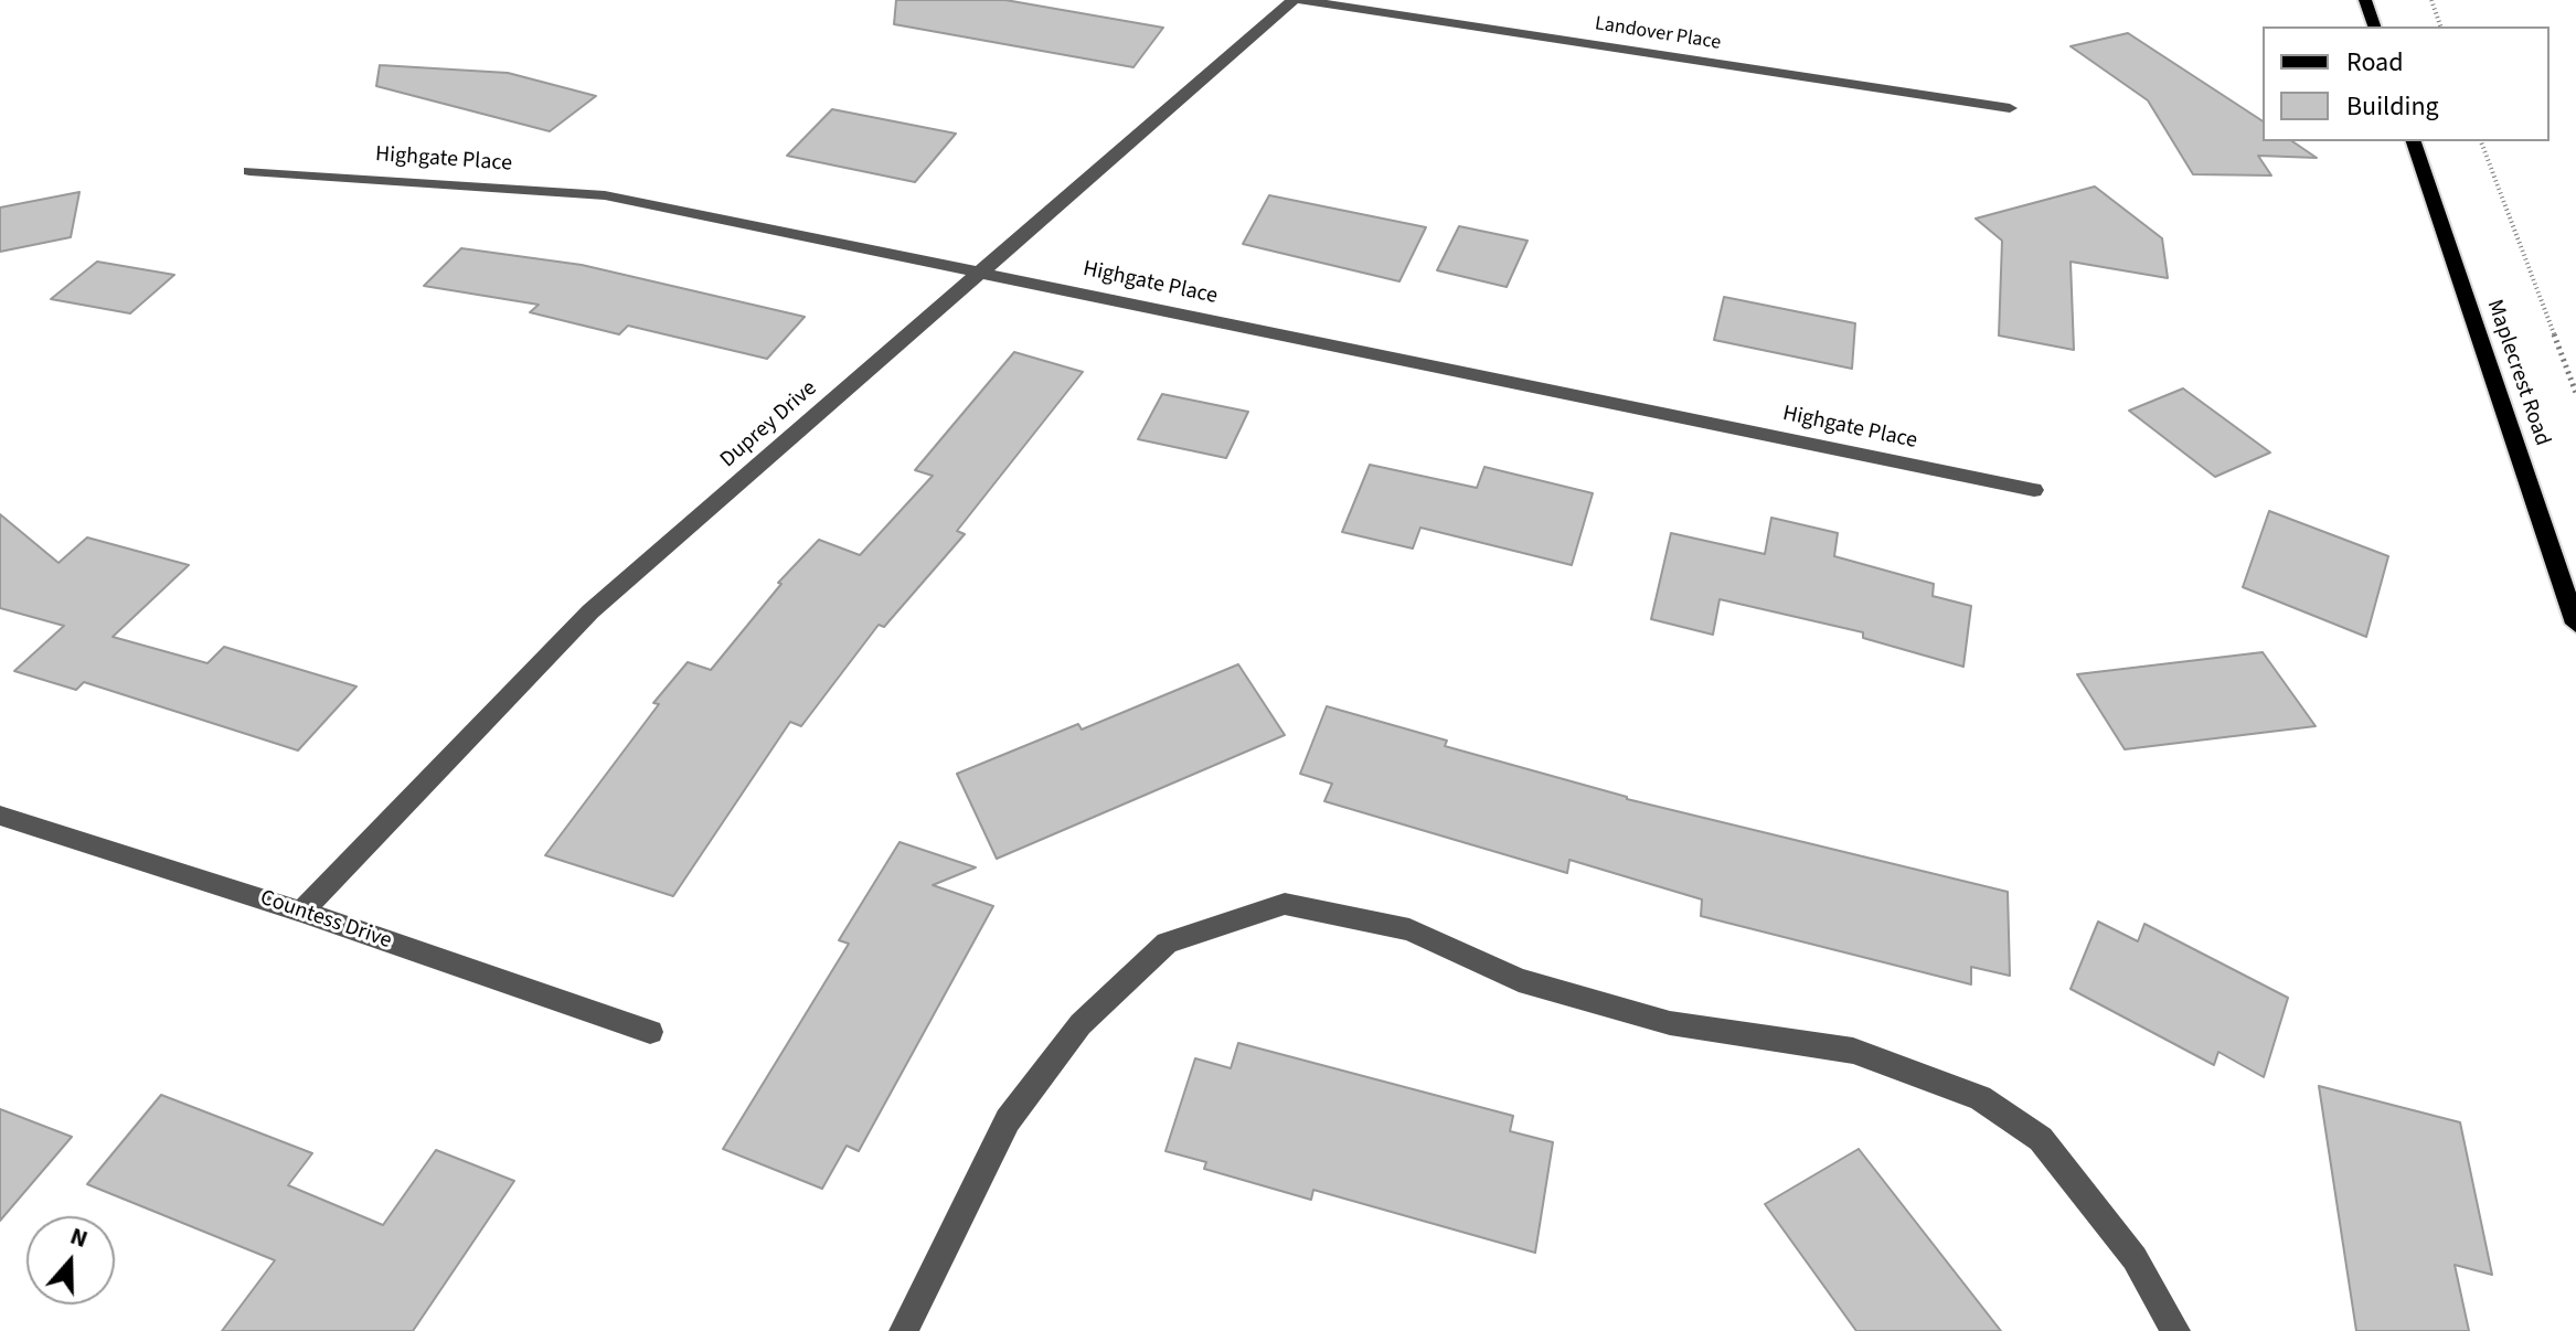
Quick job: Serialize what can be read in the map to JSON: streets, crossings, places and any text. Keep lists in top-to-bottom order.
{
  "streets": {
    "main road": ["Maplecrest Road"],
    "street": [
      "Landover Place",
      "Highgate Place",
      "Duprey Drive",
      "Countess Drive"
    ]
  },
  "crossings": [
    ["Landover Place", "Duprey Drive"],
    ["Highgate Place", "Duprey Drive"],
    ["Duprey Drive", "Countess Drive"]
  ],
  "legend": ["Road", "Building"],
  "north": "top"
}
